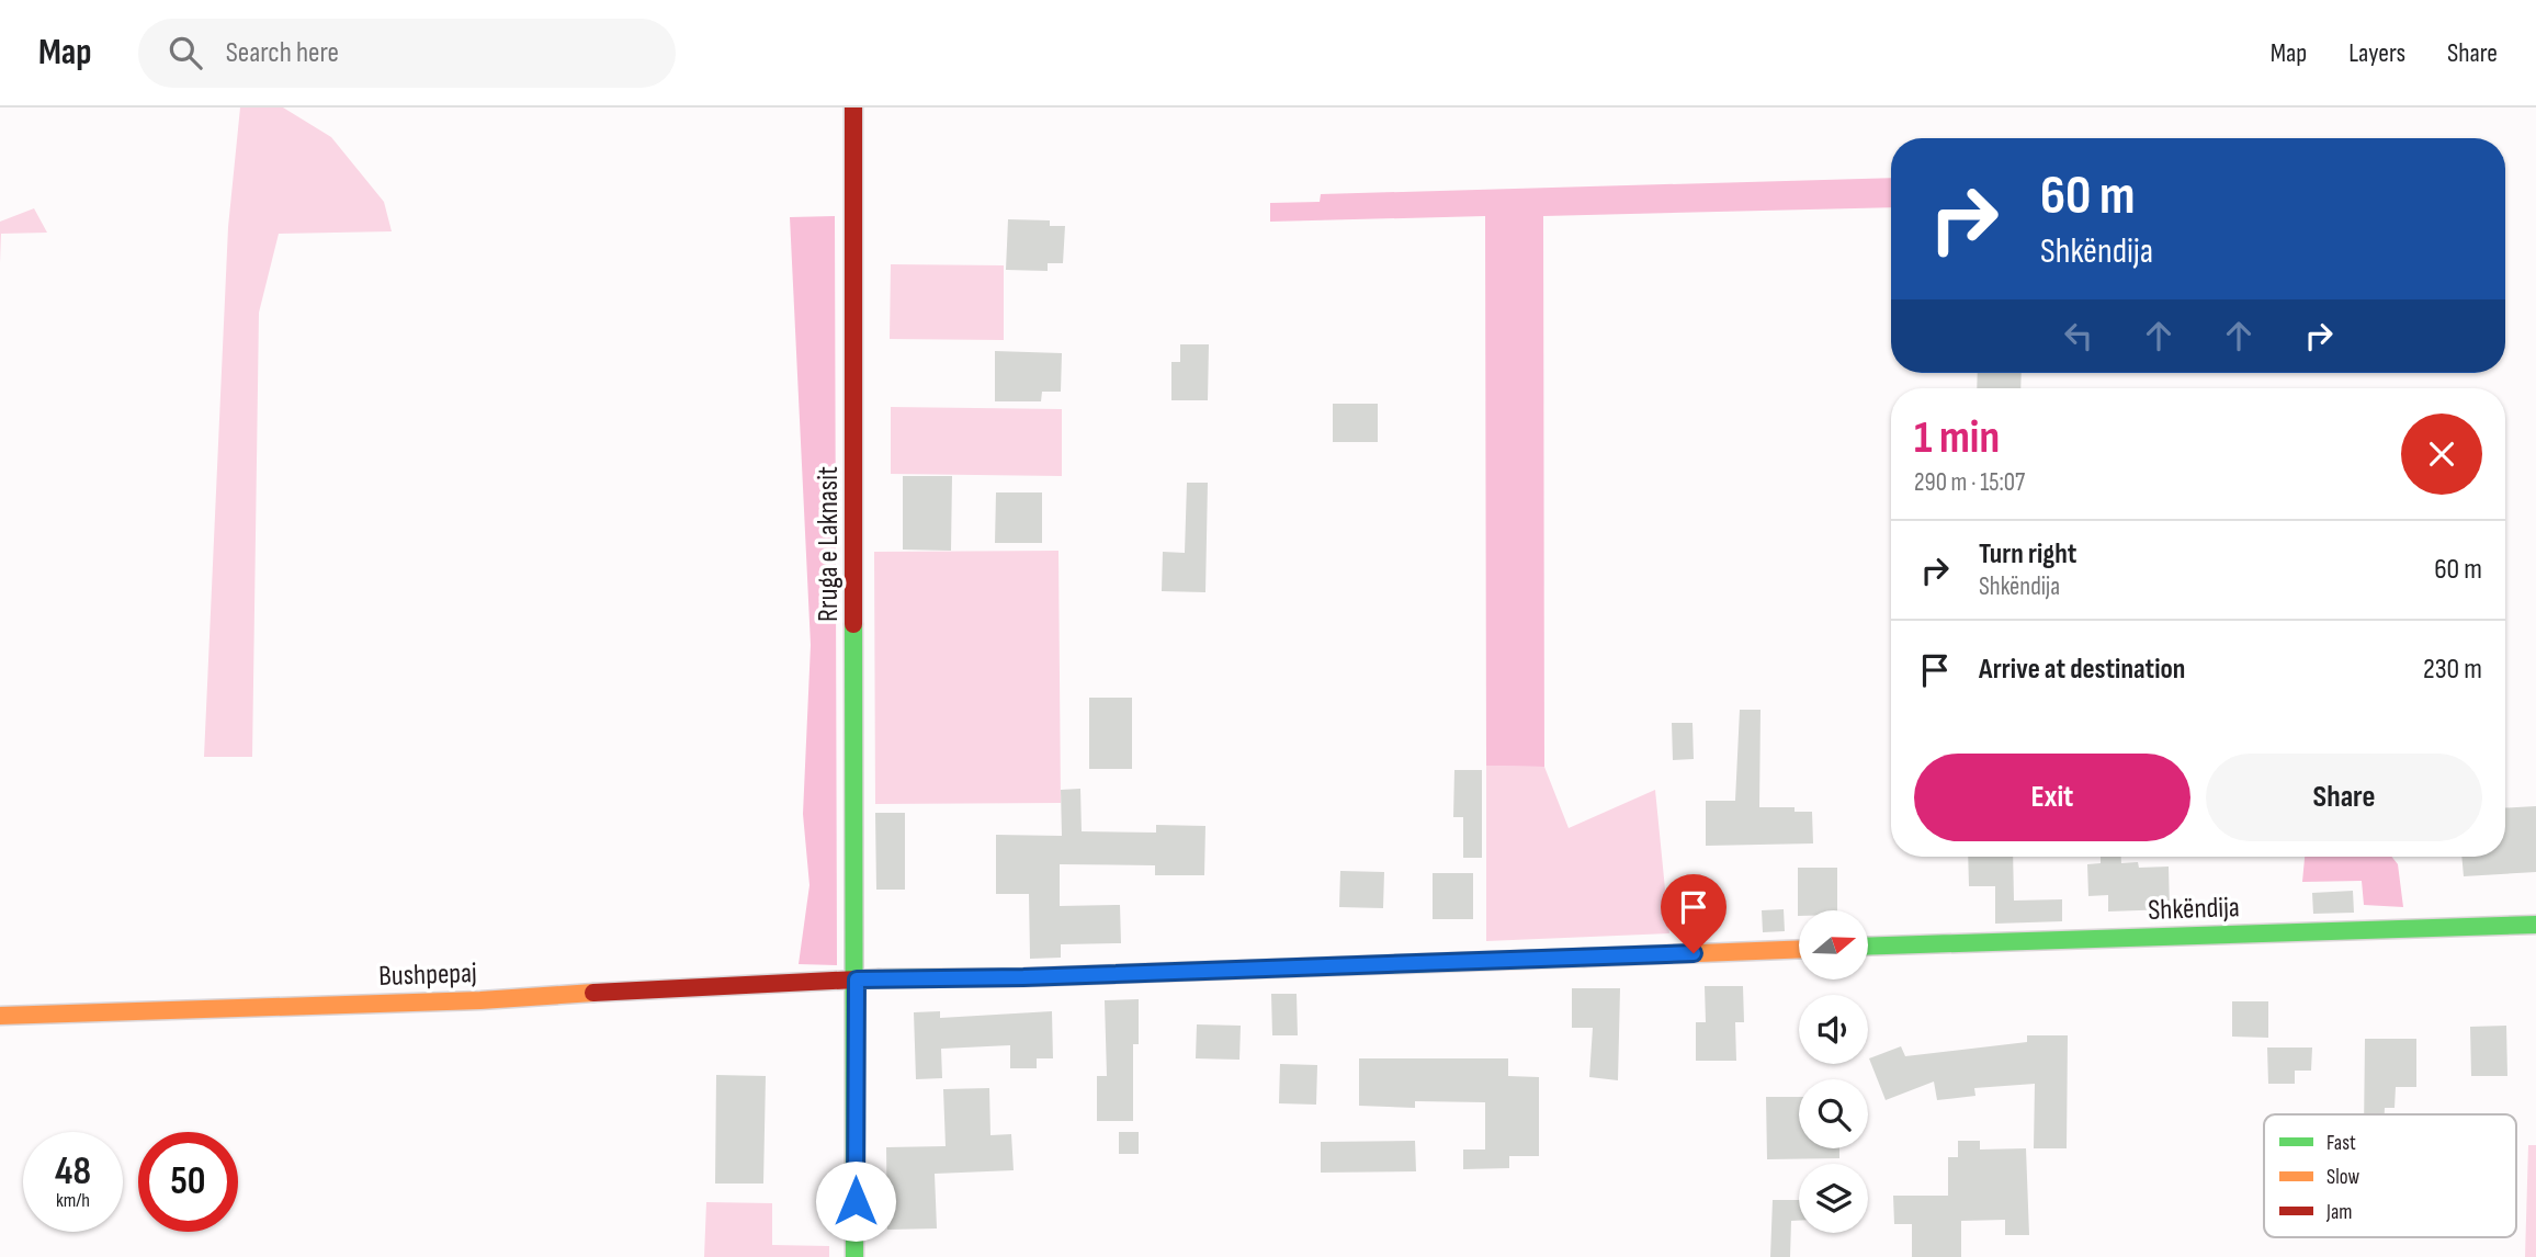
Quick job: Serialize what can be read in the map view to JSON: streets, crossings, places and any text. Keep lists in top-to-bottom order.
{
  "streets": {
    "street": ["Rruga e Laknasit", "Shkëndija", "Bushpepaj"]
  },
  "crossings": [
    ["Rruga e Laknasit", "Bushpepaj"]
  ],
  "legend": ["Fast", "Slow", "Jam"],
  "north": "right",
  "page": {
    "header": "Map",
    "search": "Search here",
    "nav": ["Map", "Layers", "Share"],
    "turn": ["60 m", "Shkëndija"],
    "heading": ["1 min", "290 m · 15:07"],
    "list": [
      {
        "name": "Turn right",
        "note": "Shkëndija",
        "value": "60 m"
      },
      {
        "name": "Arrive at destination",
        "value": "230 m"
      }
    ],
    "buttons": ["Exit", "Share"],
    "speed": "48 km/h",
    "limit": "50"
  }
}
